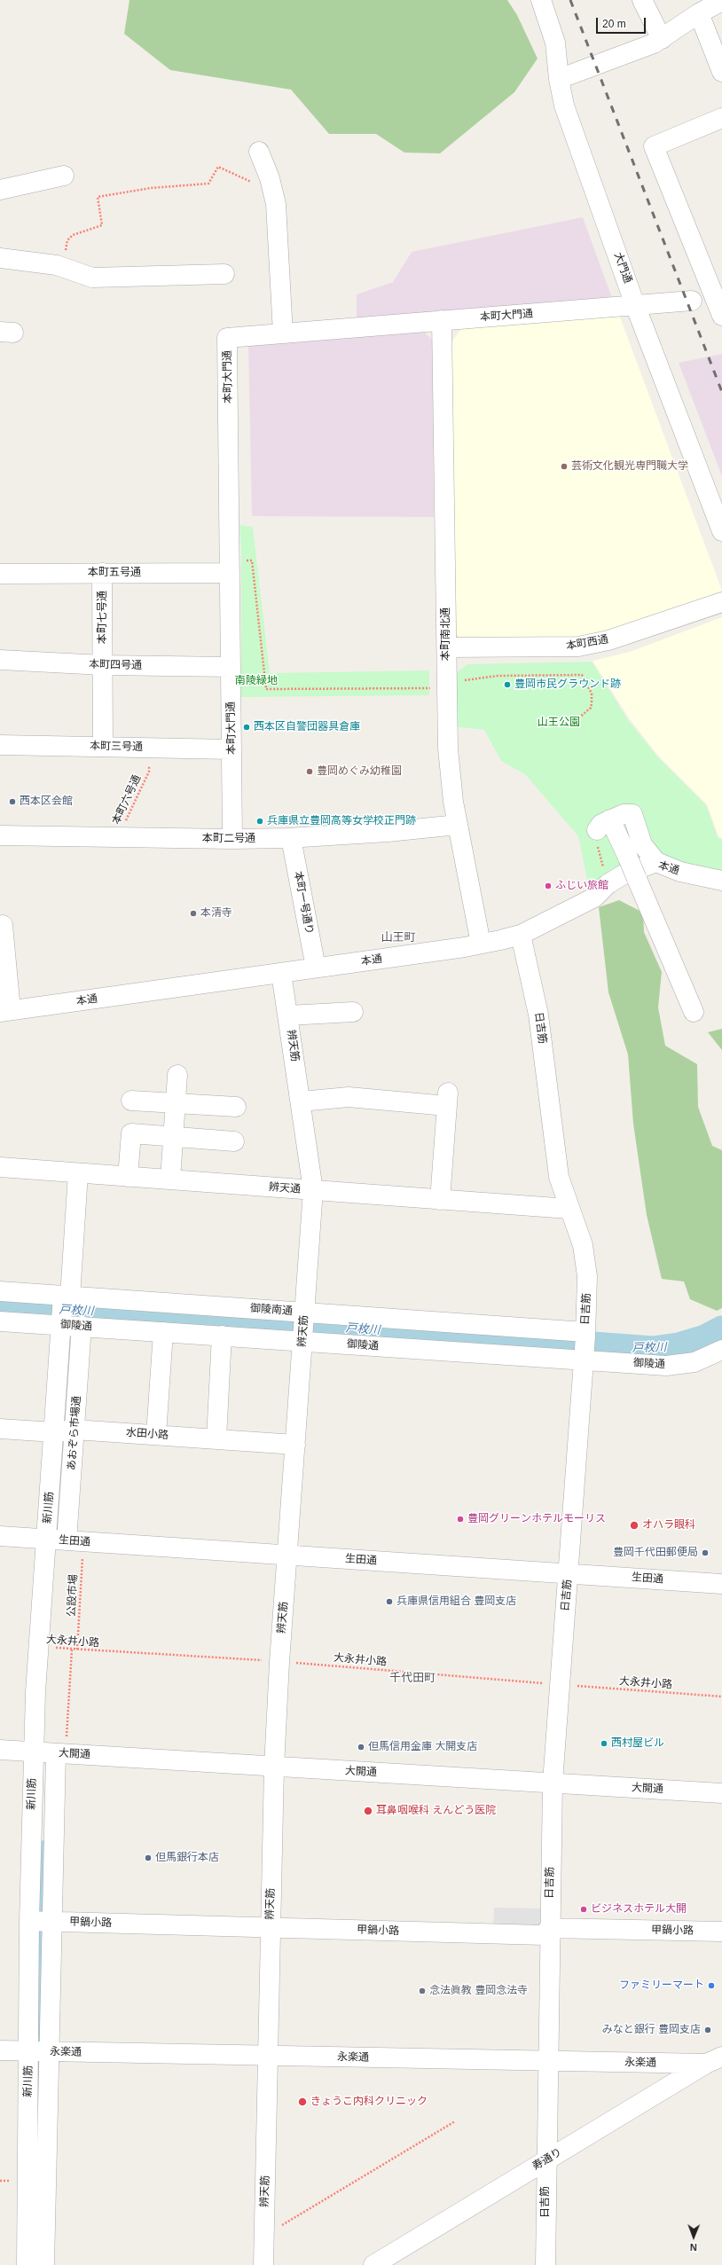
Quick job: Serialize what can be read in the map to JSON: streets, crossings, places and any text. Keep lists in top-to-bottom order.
{
  "streets": {
    "street": [
      "大門通",
      "本町大門通",
      "本町五号通",
      "本町七号通",
      "本町南北通",
      "本町西通",
      "本町四号通",
      "本町三号通",
      "本町二号通",
      "本通",
      "本町一号通り",
      "日吉筋",
      "辨天筋",
      "辨天通",
      "御陵南通",
      "御陵通",
      "あおぞら市場通",
      "水田小路",
      "新川筋",
      "生田通",
      "大開通",
      "甲鍋小路",
      "永楽通",
      "寿通り"
    ],
    "path": ["本町六号通", "公設市場", "大永井小路"]
  },
  "crossings": [
    ["大門通", "本町大門通"],
    ["本町大門通", "本町五号通"],
    ["本町大門通", "本町南北通"],
    ["本町大門通", "本町四号通"],
    ["本町大門通", "本町三号通"],
    ["本町大門通", "本町二号通"],
    ["本町五号通", "本町七号通"],
    ["本町七号通", "本町四号通"],
    ["本町七号通", "本町三号通"],
    ["本町南北通", "本町西通"],
    ["本町南北通", "本町二号通"],
    ["本町南北通", "本通"],
    ["本町三号通", "本町六号通"],
    ["本町六号通", "本町二号通"],
    ["本町二号通", "本町一号通り"],
    ["本通", "本町一号通り"],
    ["本通", "日吉筋"],
    ["本通", "辨天筋"],
    ["日吉筋", "辨天通"],
    ["日吉筋", "御陵南通"],
    ["日吉筋", "御陵通"],
    ["日吉筋", "生田通"],
    ["日吉筋", "大永井小路"],
    ["日吉筋", "大開通"],
    ["日吉筋", "甲鍋小路"],
    ["日吉筋", "永楽通"],
    ["日吉筋", "寿通り"],
    ["辨天筋", "辨天通"],
    ["辨天筋", "御陵南通"],
    ["辨天筋", "御陵通"],
    ["辨天筋", "水田小路"],
    ["辨天筋", "生田通"],
    ["辨天筋", "大永井小路"],
    ["辨天筋", "大開通"],
    ["辨天筋", "甲鍋小路"],
    ["辨天筋", "永楽通"],
    ["辨天通", "新川筋"],
    ["御陵南通", "新川筋"],
    ["御陵通", "あおぞら市場通"],
    ["御陵通", "新川筋"],
    ["あおぞら市場通", "水田小路"],
    ["あおぞら市場通", "生田通"],
    ["あおぞら市場通", "公設市場"],
    ["水田小路", "新川筋"],
    ["新川筋", "生田通"],
    ["新川筋", "大永井小路"],
    ["新川筋", "大開通"],
    ["新川筋", "甲鍋小路"],
    ["新川筋", "永楽通"],
    ["生田通", "公設市場"],
    ["公設市場", "大永井小路"],
    ["永楽通", "寿通り"]
  ],
  "districts": ["山王町", "千代田町"],
  "water": ["戸枚川"],
  "parks": ["南陵緑地", "山王公園"],
  "places": [
    "芸術文化観光専門職大学",
    "豊岡市民グラウンド跡",
    "西本区自警団器具倉庫",
    "豊岡めぐみ幼稚園",
    "西本区会館",
    "兵庫県立豊岡高等女学校正門跡",
    "ふじい旅館",
    "本清寺",
    "豊岡グリーンホテルモーリス",
    "オハラ眼科",
    "豊岡千代田郵便局",
    "兵庫県信用組合 豊岡支店",
    "西村屋ビル",
    "但馬信用金庫 大開支店",
    "耳鼻咽喉科 えんどう医院",
    "但馬銀行本店",
    "ビジネスホテル大開",
    "ファミリーマート",
    "念法眞教 豊岡念法寺",
    "みなと銀行 豊岡支店",
    "きょうこ内科クリニック"
  ],
  "scale_bar": "20 m",
  "north": "bottom"
}
